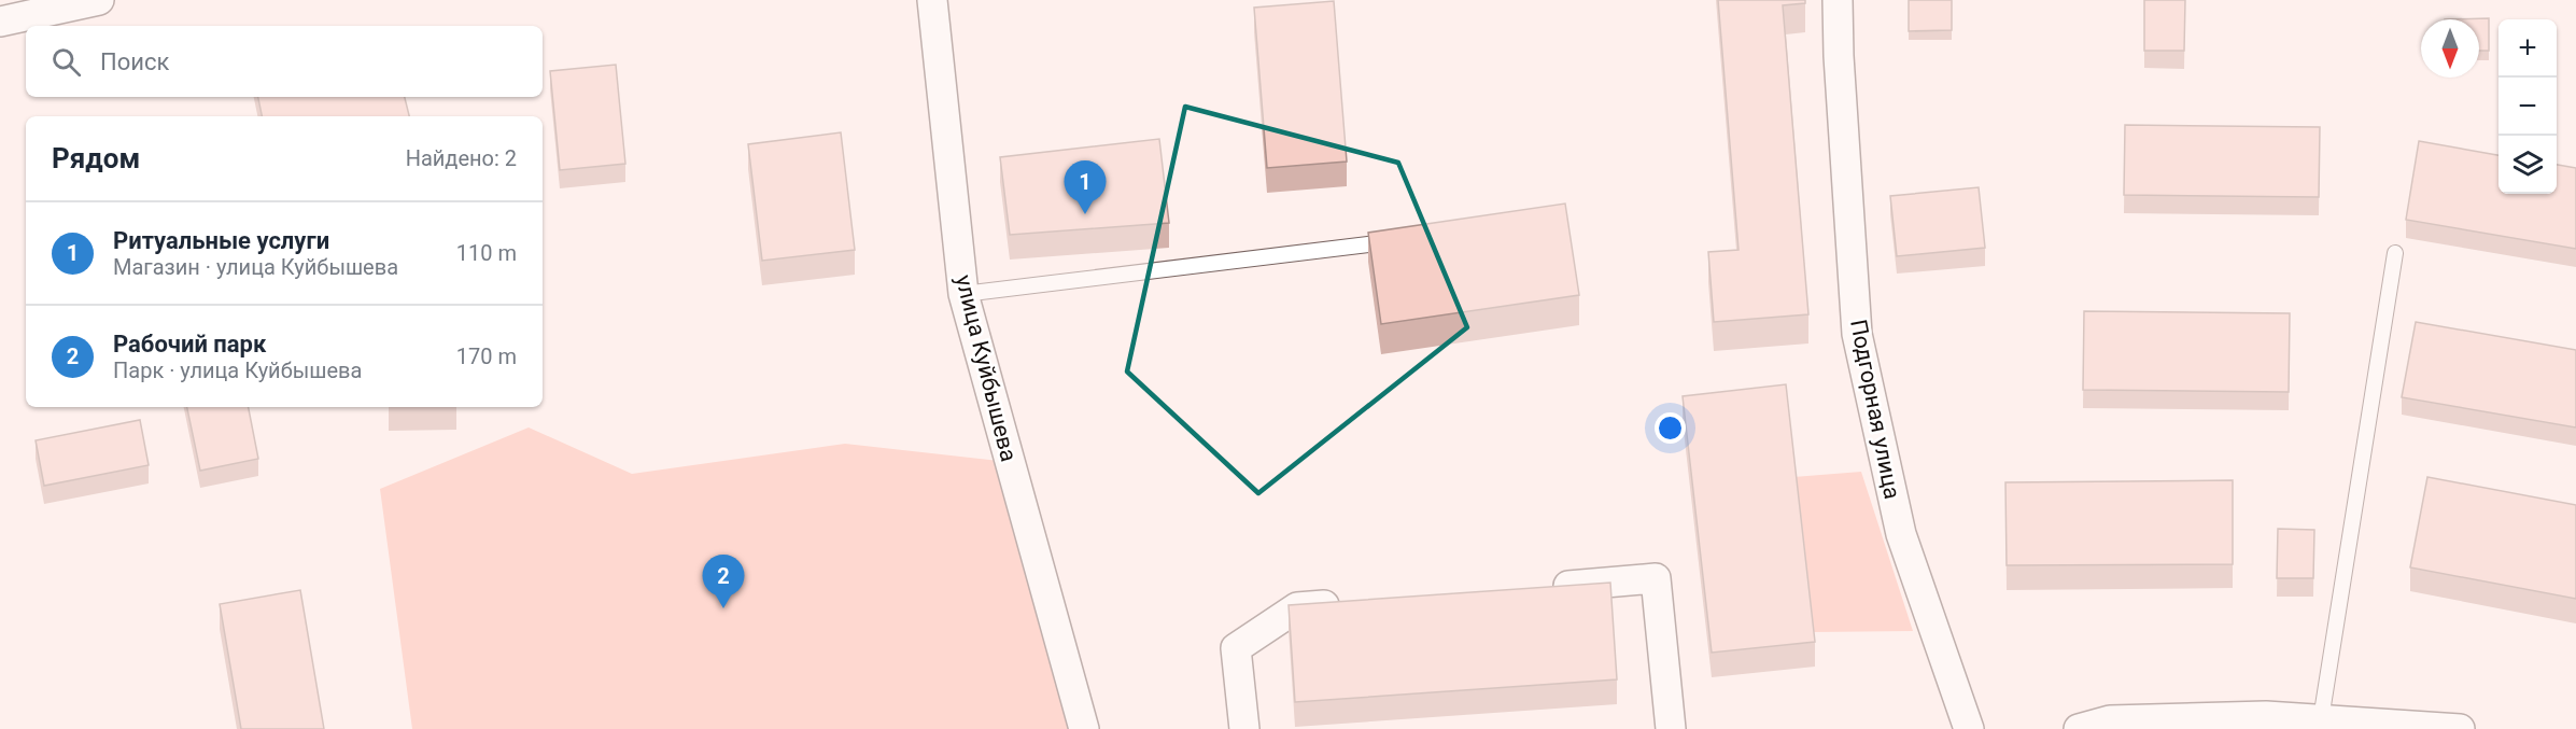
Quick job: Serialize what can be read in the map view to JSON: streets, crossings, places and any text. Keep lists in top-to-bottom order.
{
  "streets": {
    "street": ["улица Куйбышева", "Подгорная улица"]
  },
  "north": "bottom",
  "page": {
    "map_buttons": ["+", "−"],
    "search": "Поиск",
    "heading": ["Рядом", "Найдено: 2"],
    "pins": ["1", "2"],
    "list": [
      {
        "mark": "1",
        "name": "Ритуальные услуги",
        "note": "Магазин · улица Куйбышева",
        "value": "110 m"
      },
      {
        "mark": "2",
        "name": "Рабочий парк",
        "note": "Парк · улица Куйбышева",
        "value": "170 m"
      }
    ]
  }
}
